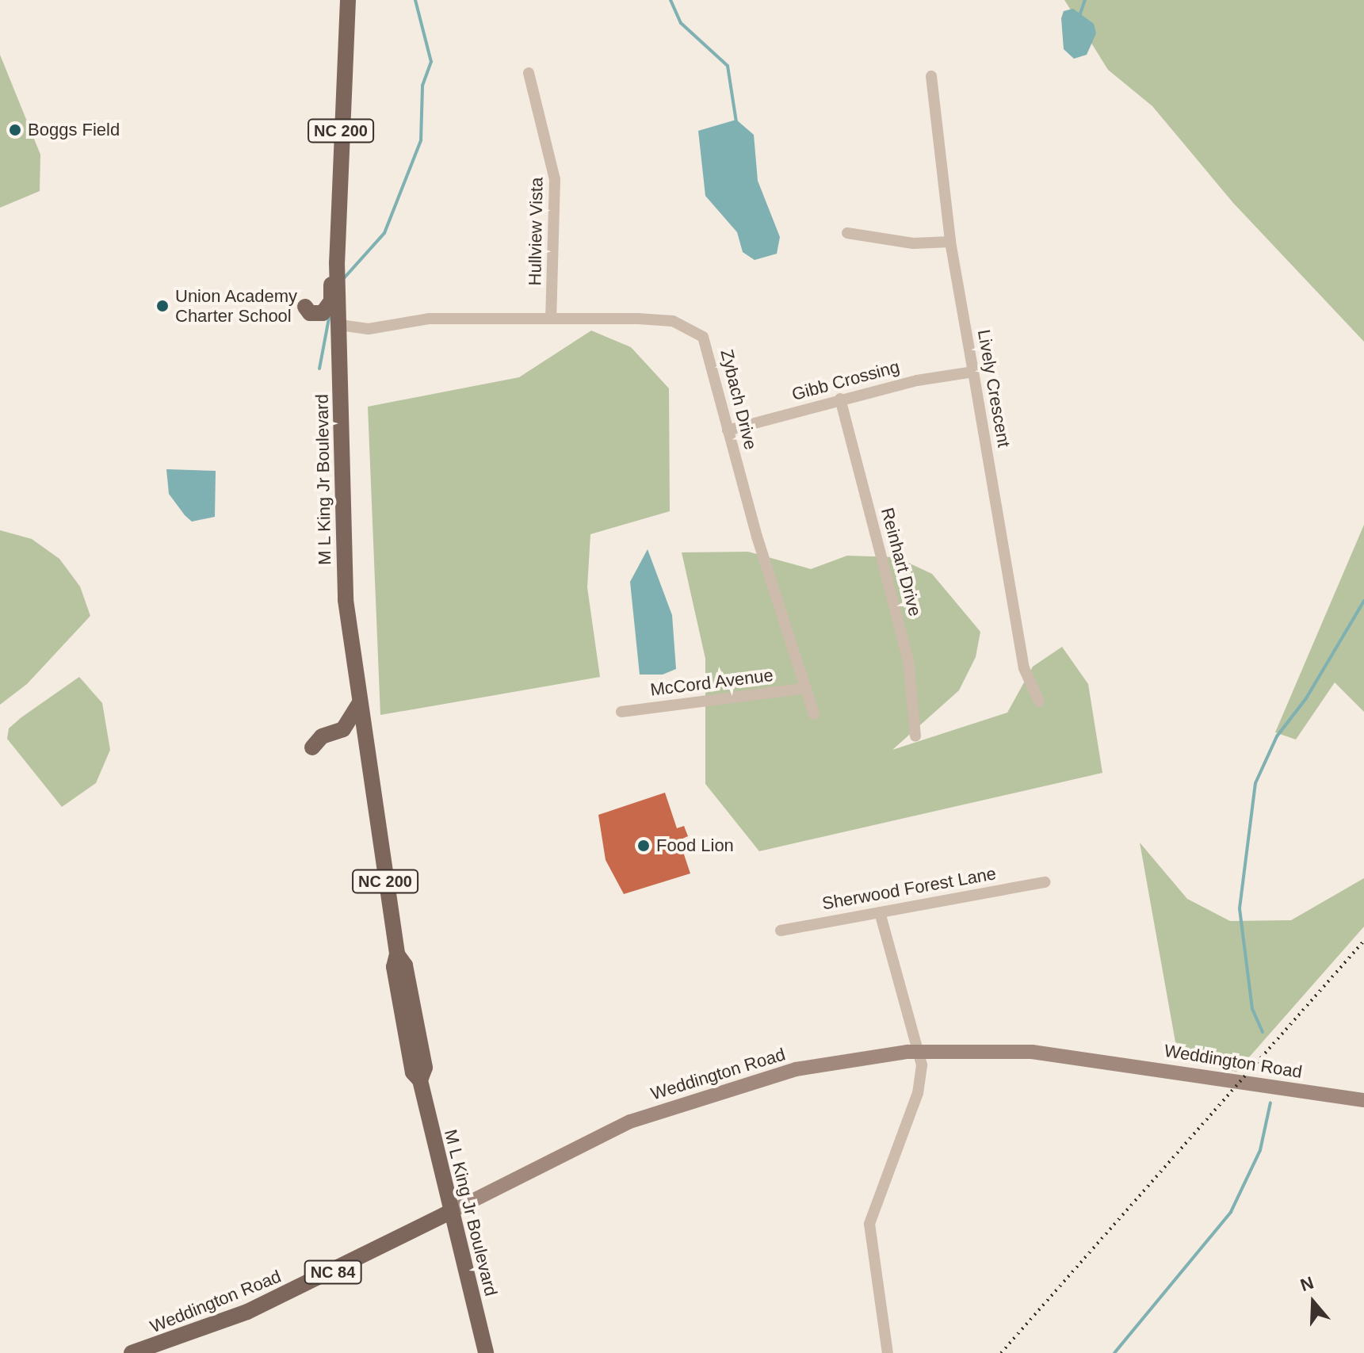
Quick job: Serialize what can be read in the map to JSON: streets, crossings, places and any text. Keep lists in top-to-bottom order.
{
  "streets": {
    "main road": [
      "NC 200",
      "M L King Jr Boulevard",
      "Weddington Road",
      "NC 84"
    ],
    "street": [
      "Hullview Vista",
      "Gibb Crossing",
      "Lively Crescent",
      "Zybach Drive",
      "Reinhart Drive",
      "McCord Avenue",
      "Sherwood Forest Lane"
    ]
  },
  "crossings": [
    ["Hullview Vista", "Zybach Drive"],
    ["Gibb Crossing", "Lively Crescent"],
    ["Gibb Crossing", "Zybach Drive"],
    ["Gibb Crossing", "Reinhart Drive"],
    ["Zybach Drive", "M L King Jr Boulevard"],
    ["Zybach Drive", "McCord Avenue"],
    ["M L King Jr Boulevard", "Weddington Road"]
  ],
  "places": ["Boggs Field", "Union Academy Charter School", "Food Lion"],
  "north": "top"
}
